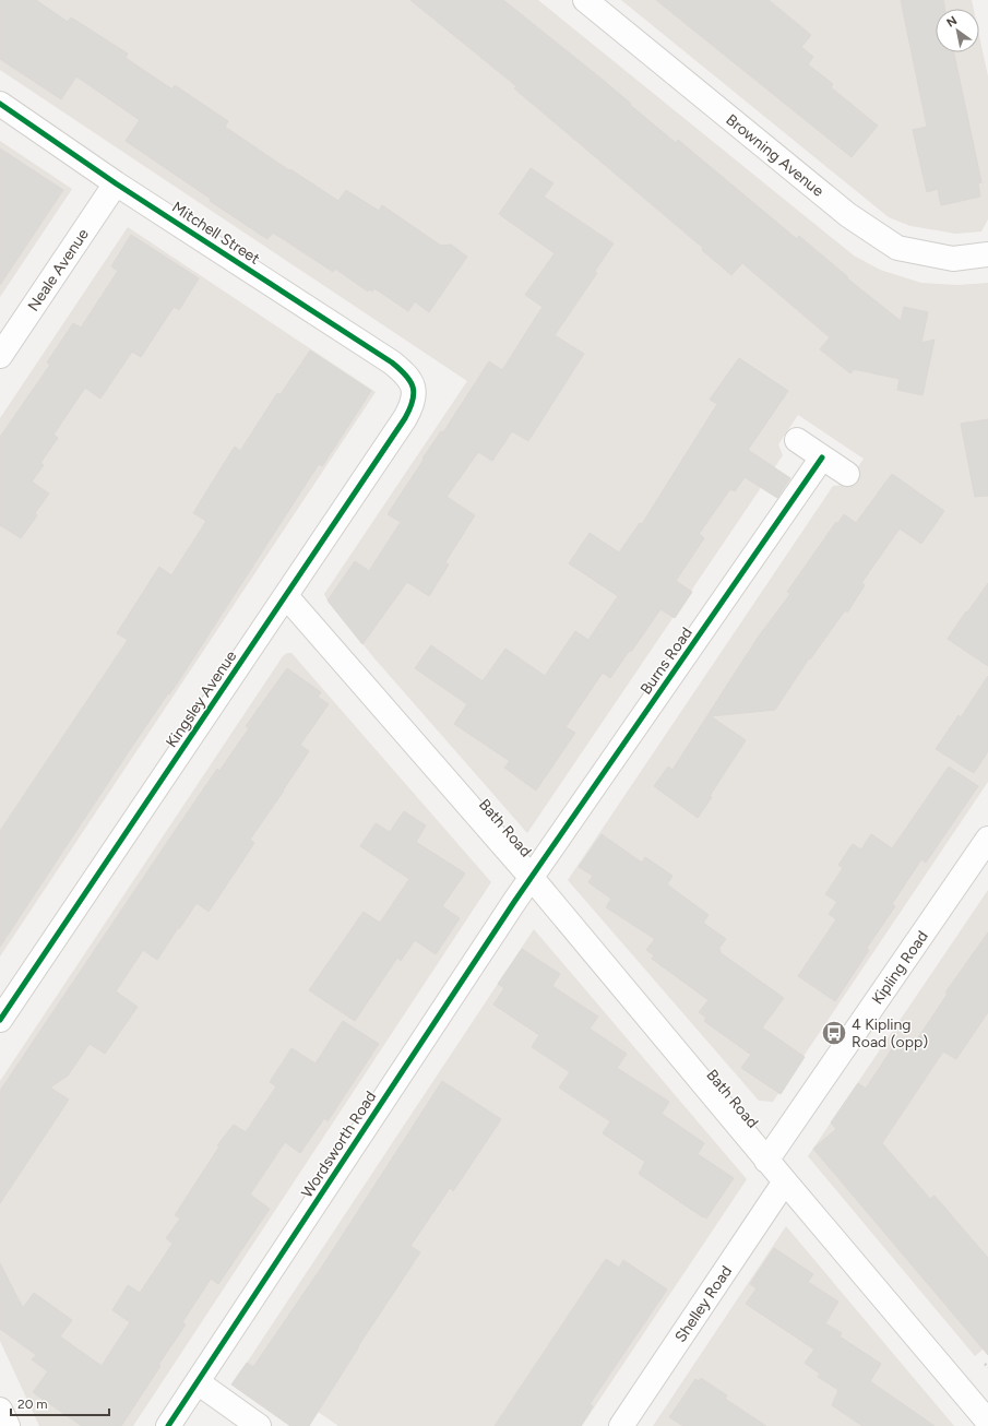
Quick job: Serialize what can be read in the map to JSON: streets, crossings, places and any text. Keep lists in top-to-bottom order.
{
  "streets": {
    "street": [
      "Browning Avenue",
      "Mitchell Street",
      "Neale Avenue",
      "Burns Road",
      "Kingsley Avenue",
      "Bath Road",
      "Kipling Road",
      "Wordsworth Road",
      "Shelley Road"
    ]
  },
  "crossings": [
    ["Mitchell Street", "Neale Avenue"],
    ["Mitchell Street", "Kingsley Avenue"],
    ["Burns Road", "Bath Road"],
    ["Burns Road", "Wordsworth Road"],
    ["Kingsley Avenue", "Bath Road"],
    ["Bath Road", "Kipling Road"],
    ["Bath Road", "Wordsworth Road"],
    ["Bath Road", "Shelley Road"]
  ],
  "places": {
    "bus stop": ["4 Kipling Road (opp)"]
  },
  "scale_bar": "20 m",
  "north": "top left"
}
